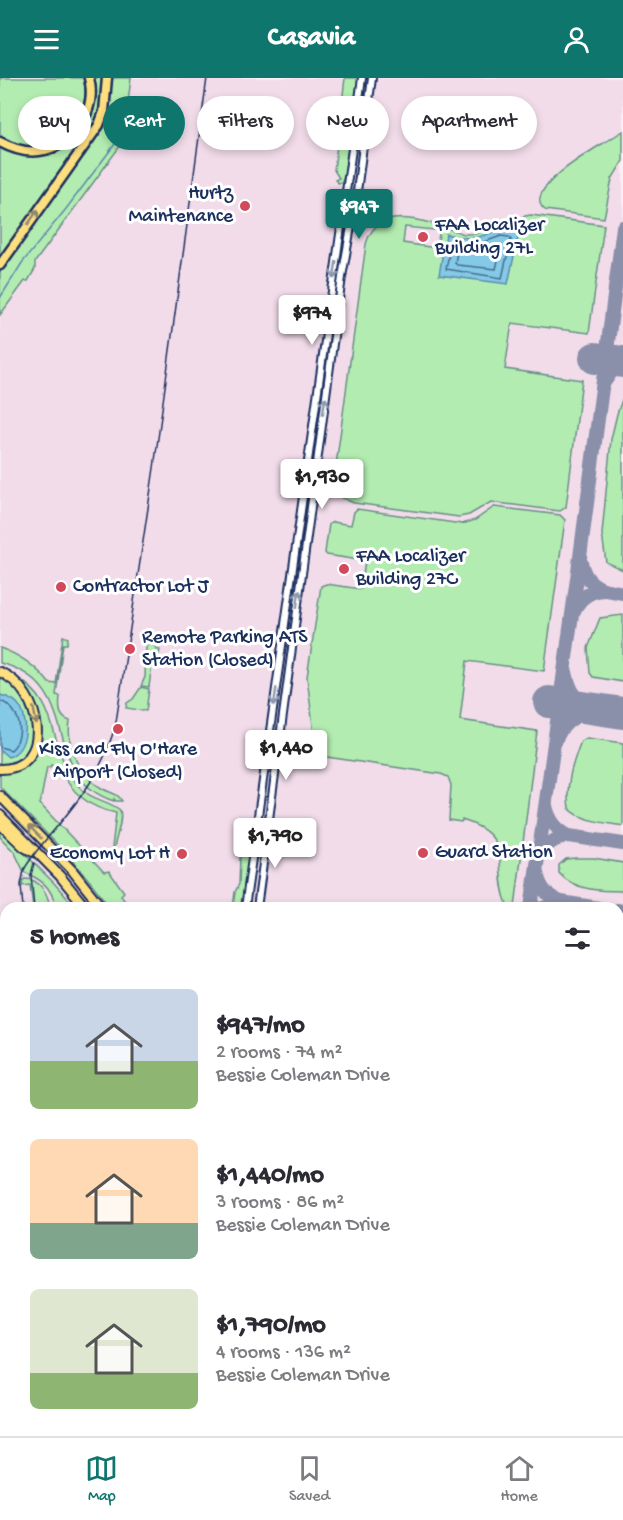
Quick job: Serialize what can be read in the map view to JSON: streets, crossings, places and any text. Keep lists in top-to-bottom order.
{
  "places": [
    "Hurtz Maintenance",
    "FAA Localizer Building 27L",
    "FAA Localizer Building 27C",
    "Contractor Lot J",
    "Remote Parking ATS Station (Closed)",
    "Kiss and Fly O'Hare Airport (Closed)",
    "Guard Station",
    "Economy Lot H"
  ],
  "page": {
    "header": "Casavia",
    "chip": [
      "Buy",
      "Rent",
      "Filters",
      "New",
      "Apartment"
    ],
    "price": [
      "$947",
      "$974",
      "$1,930",
      "$1,440",
      "$1,790"
    ],
    "heading": "5 homes",
    "list": [
      {
        "name": "$947/mo",
        "note": "2 rooms · 74 m² · Bessie Coleman Drive"
      },
      {
        "name": "$1,440/mo",
        "note": "3 rooms · 86 m² · Bessie Coleman Drive"
      },
      {
        "name": "$1,790/mo",
        "note": "4 rooms · 136 m² · Bessie Coleman Drive"
      }
    ],
    "tabs": ["Map", "Saved", "Home"]
  }
}
